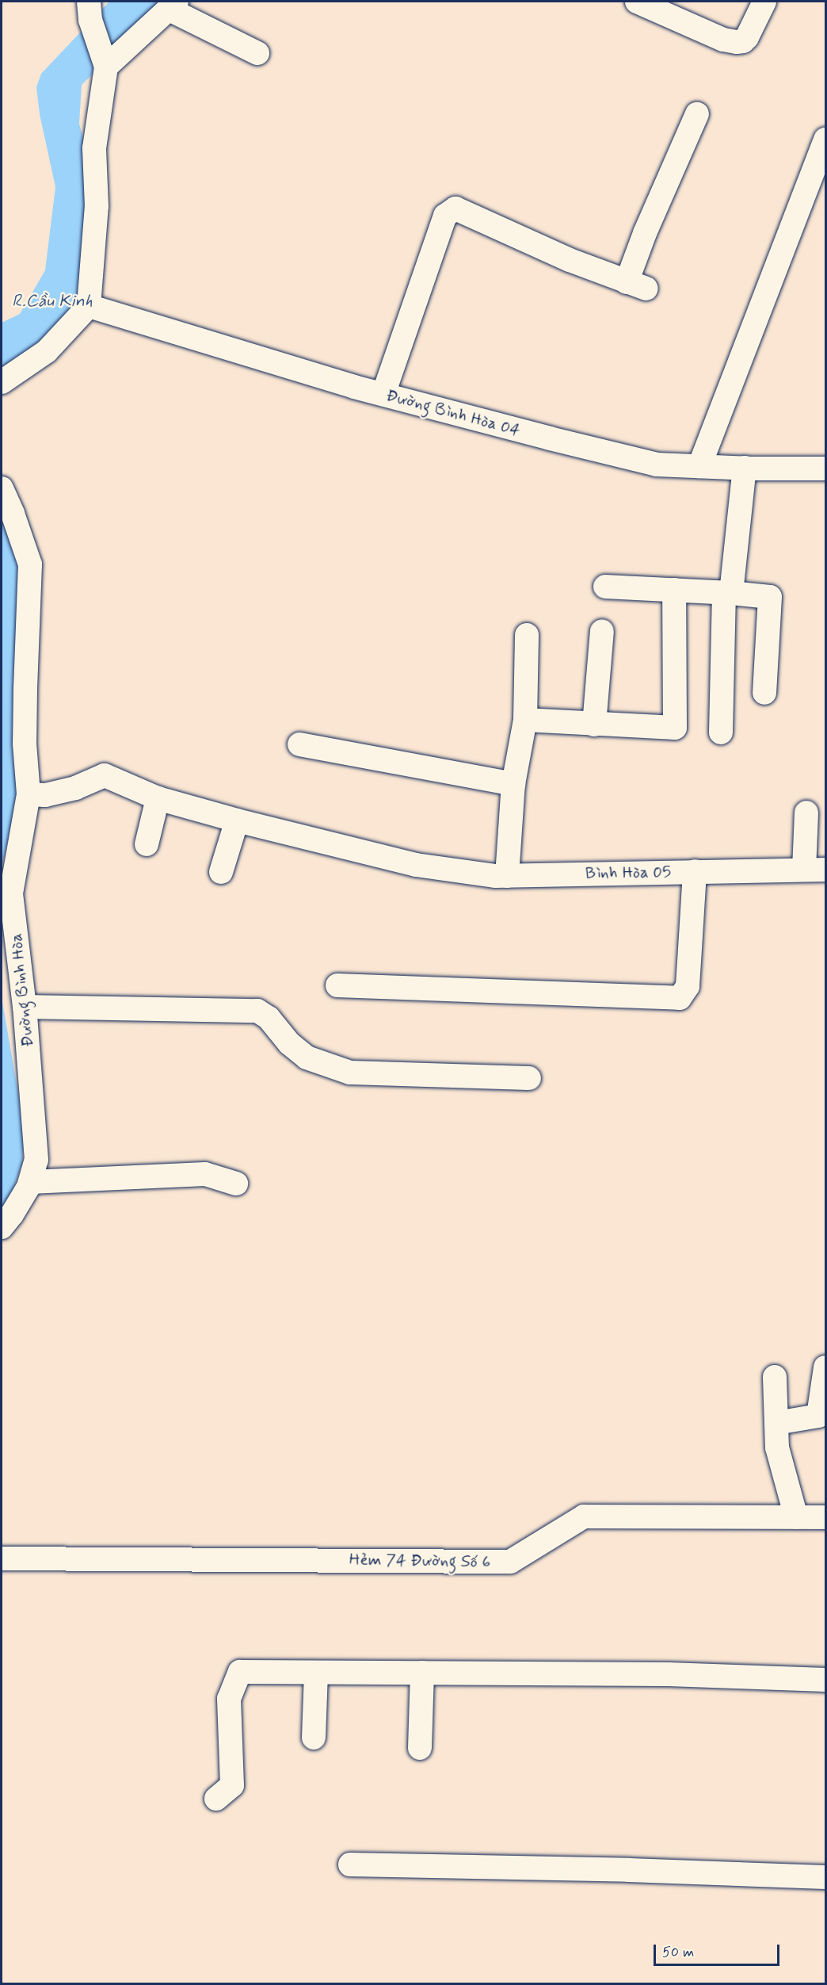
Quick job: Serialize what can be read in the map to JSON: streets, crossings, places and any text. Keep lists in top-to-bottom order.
{
  "streets": {
    "street": [
      "Đường Bình Hòa 04",
      "Bình Hòa 05",
      "Đường Bình Hòa",
      "Hẻm 74 Đường Số 6"
    ]
  },
  "water": ["R.Cầu Kinh"],
  "scale_bar": "50 m"
}
